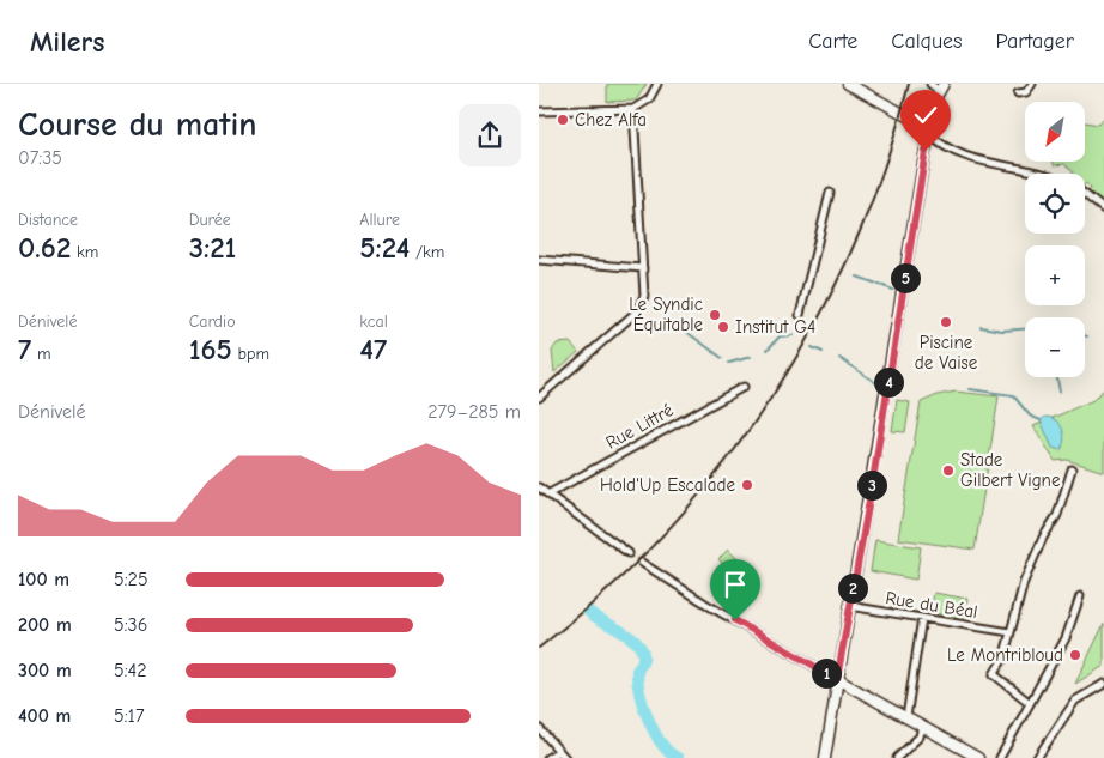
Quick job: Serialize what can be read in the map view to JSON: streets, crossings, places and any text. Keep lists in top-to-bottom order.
{
  "streets": {
    "street": ["Rue Littré", "Rue du Béal"]
  },
  "places": [
    "Chez Alfa",
    "Le Syndic Équitable",
    "Piscine de Vaise",
    "Institut G4",
    "Stade Gilbert Vigne",
    "Hold'Up Escalade",
    "Le Montribloud"
  ],
  "north": "bottom left",
  "page": {
    "header": "Milers",
    "nav": ["Carte", "Calques", "Partager"],
    "heading": ["Course du matin", "07:35"],
    "map_buttons": ["+", "−"],
    "stats": [
      ["Distance", "0.62 km"],
      ["Durée", "3:21"],
      ["Allure", "5:24 /km"],
      ["Dénivelé", "7 m"],
      ["Cardio", "165 bpm"],
      ["kcal", "47"]
    ],
    "pins": [
      "5",
      "4",
      "3",
      "2",
      "1"
    ],
    "chart": ["Dénivelé", "279–285 m"],
    "list": [
      {
        "name": "100 m",
        "note": "5:25"
      },
      {
        "name": "200 m",
        "note": "5:36"
      },
      {
        "name": "300 m",
        "note": "5:42"
      },
      {
        "name": "400 m",
        "note": "5:17"
      }
    ]
  }
}
